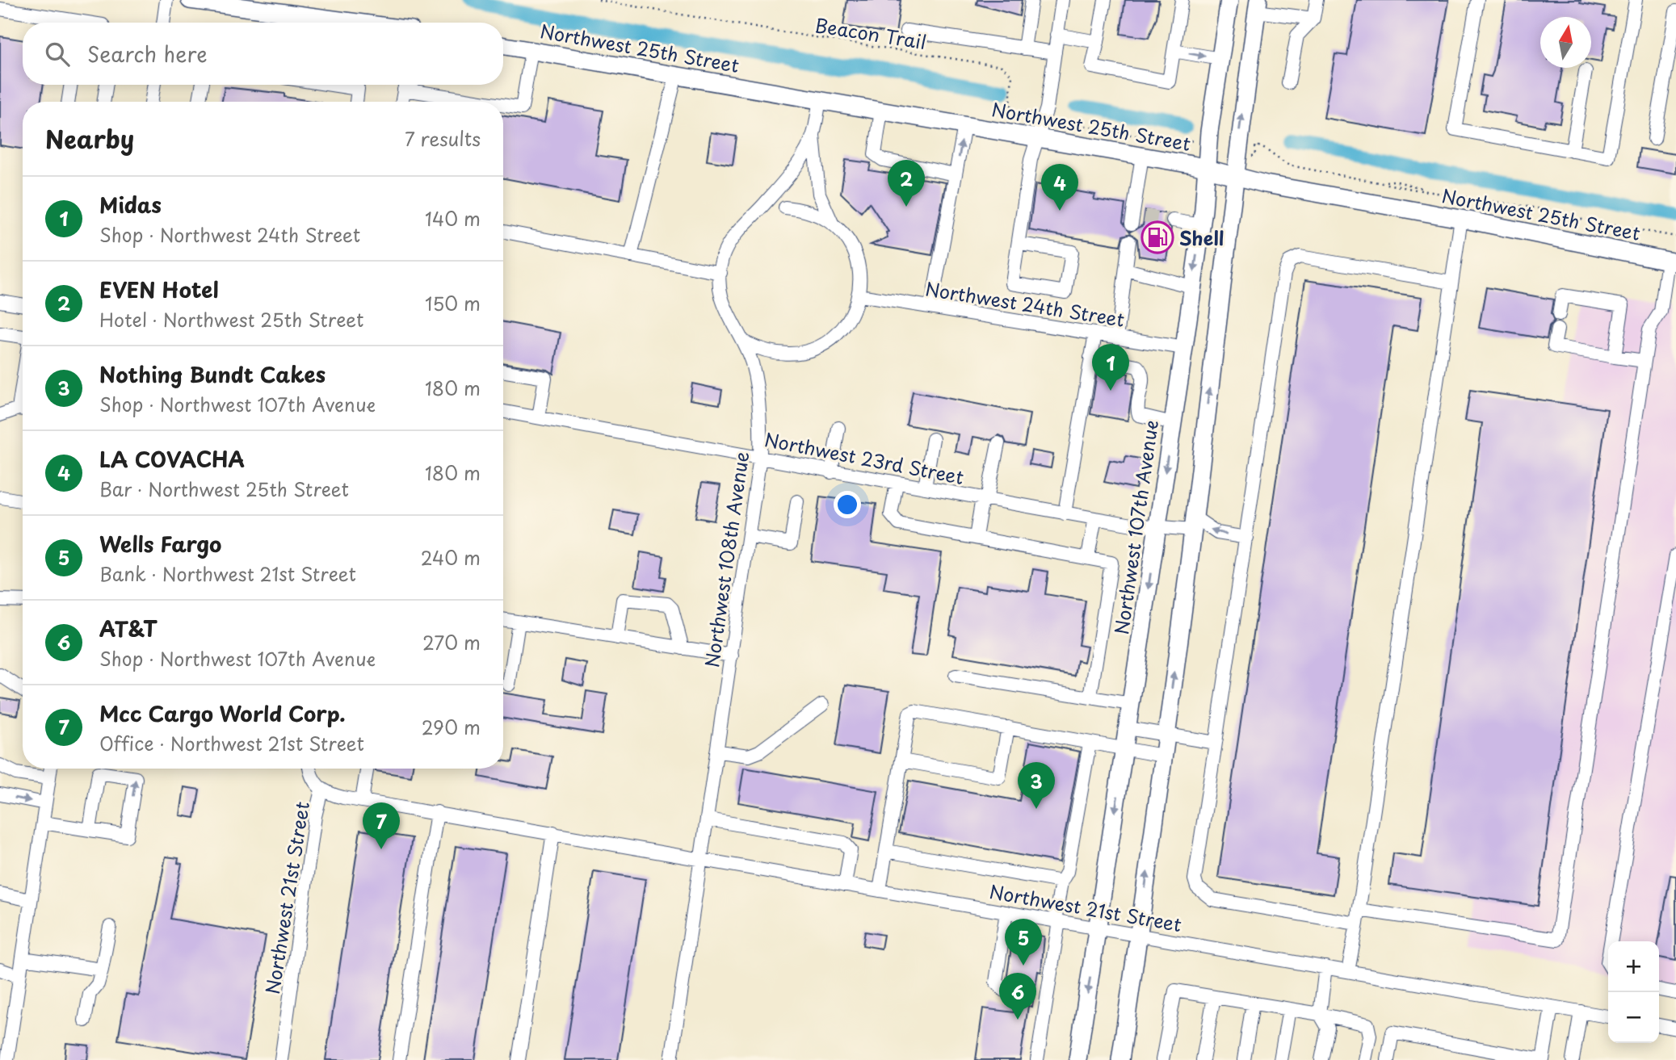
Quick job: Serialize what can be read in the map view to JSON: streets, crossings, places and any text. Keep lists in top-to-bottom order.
{
  "streets": {
    "main road": ["Northwest 25th Street", "Northwest 107th Avenue"],
    "street": [
      "Northwest 24th Street",
      "Northwest 23rd Street",
      "Northwest 108th Avenue",
      "Northwest 21st Street"
    ],
    "path": ["Beacon Trail"]
  },
  "crossings": [
    ["Northwest 25th Street", "Northwest 107th Avenue"],
    ["Northwest 25th Street", "Northwest 108th Avenue"],
    ["Northwest 24th Street", "Northwest 107th Avenue"],
    ["Northwest 23rd Street", "Northwest 107th Avenue"],
    ["Northwest 23rd Street", "Northwest 108th Avenue"],
    ["Northwest 107th Avenue", "Northwest 21st Street"],
    ["Northwest 108th Avenue", "Northwest 21st Street"]
  ],
  "places": {
    "fuel station": ["Shell"]
  },
  "north": "top",
  "page": {
    "search": "Search here",
    "heading": ["Nearby", "7 results"],
    "pins": [
      "2",
      "4",
      "1",
      "3",
      "7",
      "5",
      "6"
    ],
    "list": [
      {
        "mark": "1",
        "name": "Midas",
        "note": "Shop · Northwest 24th Street",
        "value": "140 m"
      },
      {
        "mark": "2",
        "name": "EVEN Hotel",
        "note": "Hotel · Northwest 25th Street",
        "value": "150 m"
      },
      {
        "mark": "3",
        "name": "Nothing Bundt Cakes",
        "note": "Shop · Northwest 107th Avenue",
        "value": "180 m"
      },
      {
        "mark": "4",
        "name": "LA COVACHA",
        "note": "Bar · Northwest 25th Street",
        "value": "180 m"
      },
      {
        "mark": "5",
        "name": "Wells Fargo",
        "note": "Bank · Northwest 21st Street",
        "value": "240 m"
      },
      {
        "mark": "6",
        "name": "AT&T",
        "note": "Shop · Northwest 107th Avenue",
        "value": "270 m"
      },
      {
        "mark": "7",
        "name": "Mcc Cargo World Corp.",
        "note": "Office · Northwest 21st Street",
        "value": "290 m"
      }
    ],
    "map_buttons": ["+", "−"]
  }
}
